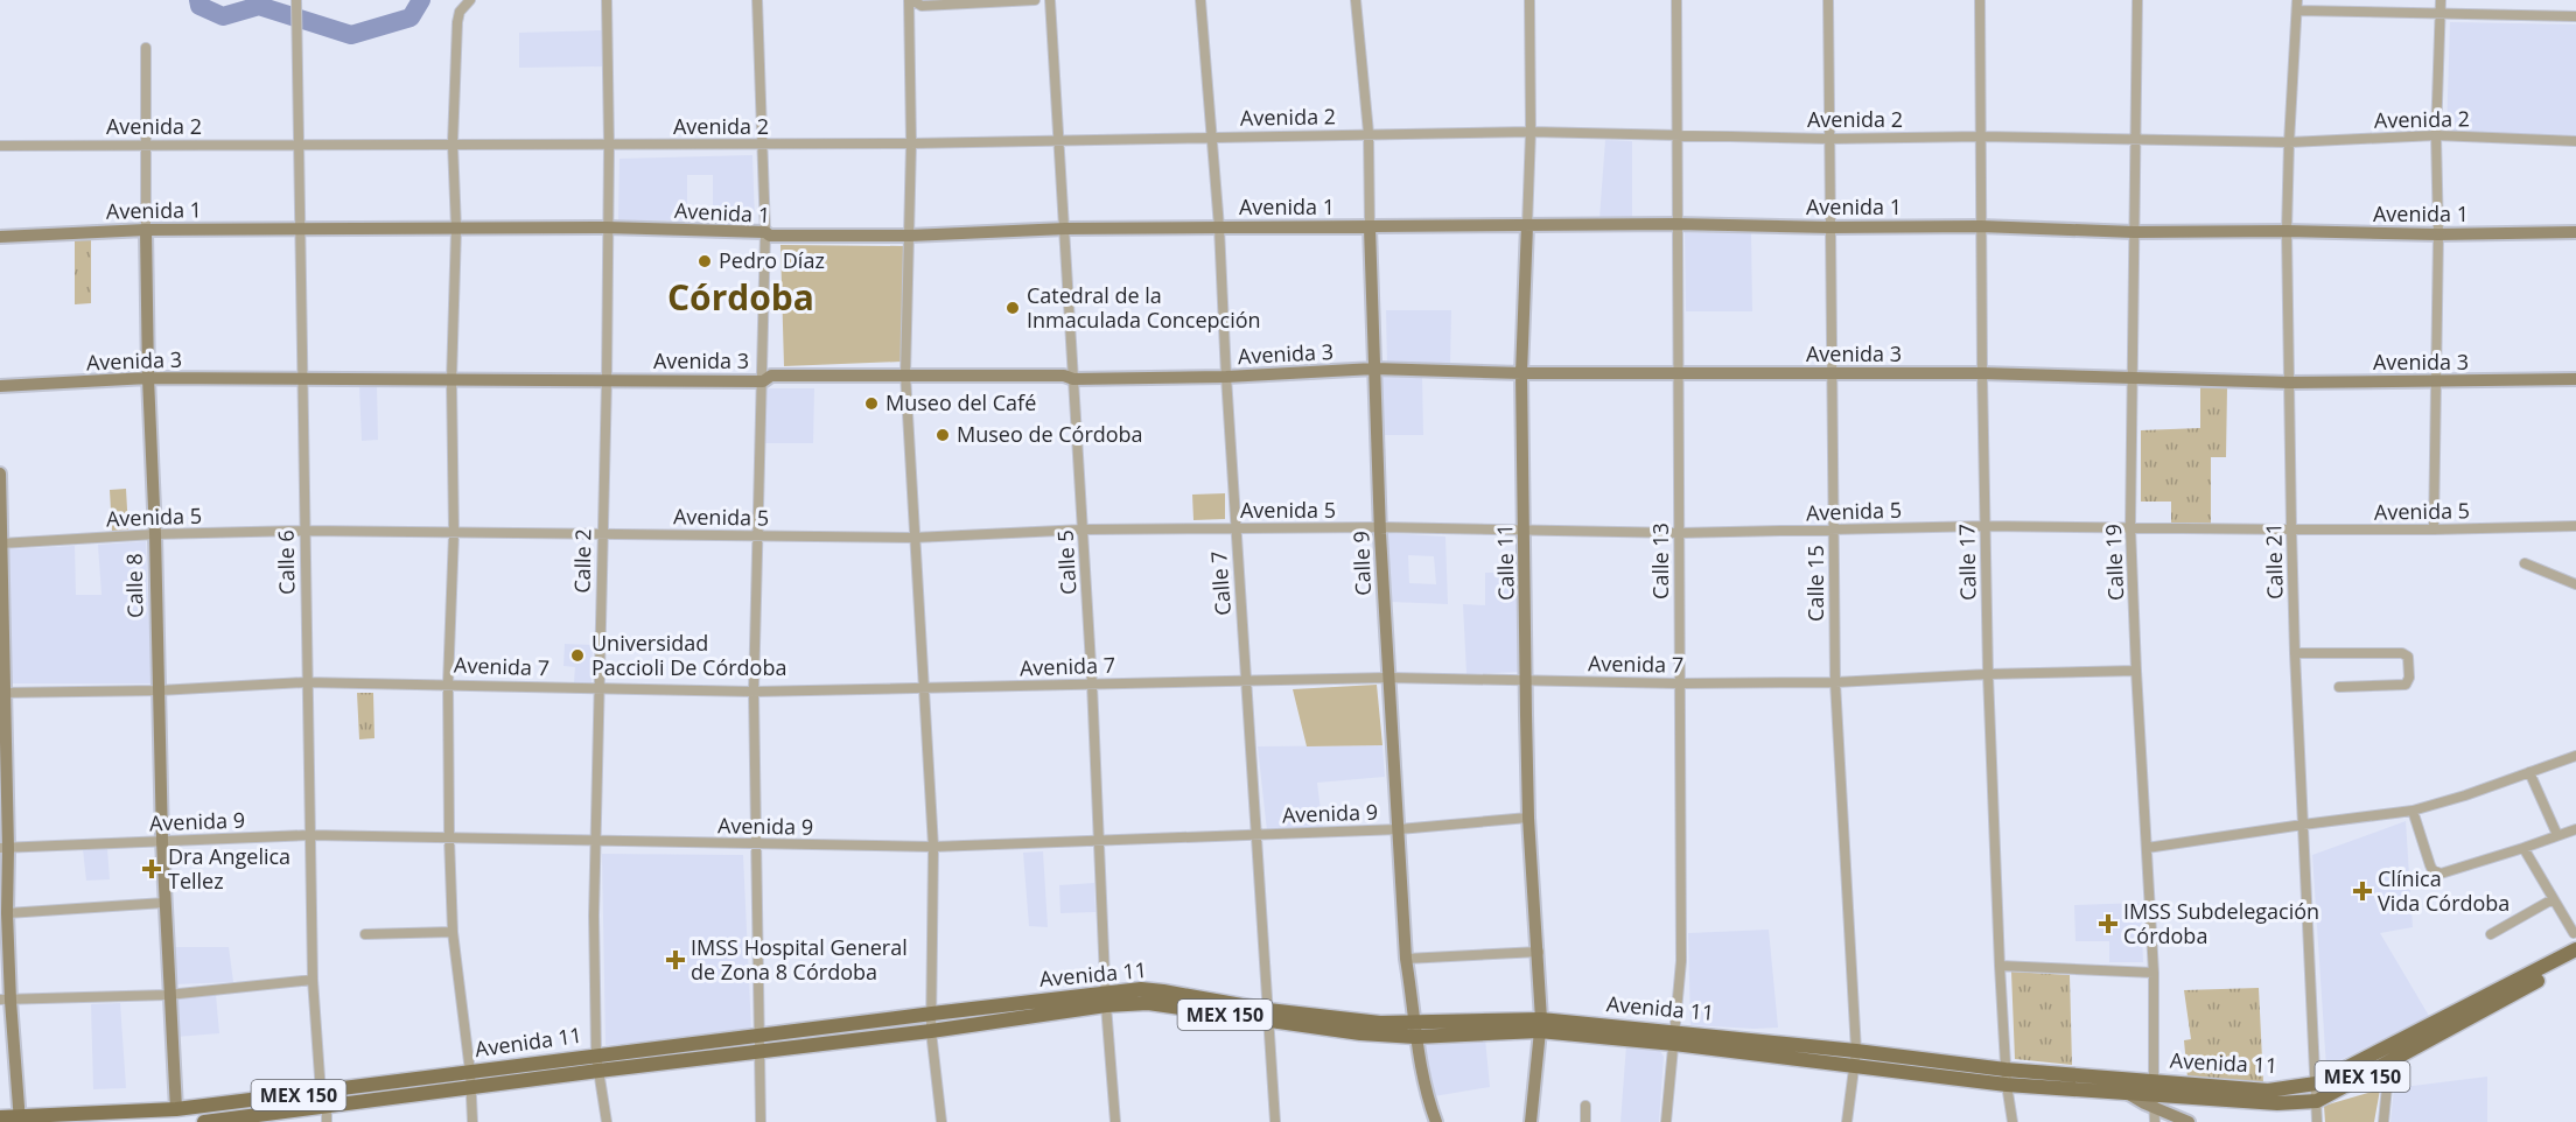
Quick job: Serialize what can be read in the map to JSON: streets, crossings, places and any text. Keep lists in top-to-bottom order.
{
  "streets": {
    "main road": [
      "Avenida 1",
      "Avenida 3",
      "Calle 11",
      "Calle 9",
      "Calle 8",
      "Avenida 11",
      "MEX 150"
    ],
    "street": [
      "Avenida 2",
      "Avenida 5",
      "Calle 2",
      "Calle 13",
      "Calle 21",
      "Calle 6",
      "Calle 5",
      "Calle 17",
      "Calle 19",
      "Calle 7",
      "Calle 15",
      "Avenida 7",
      "Avenida 9"
    ]
  },
  "crossings": [
    ["Avenida 2", "Calle 2"],
    ["Avenida 2", "Calle 13"],
    ["Avenida 2", "Calle 21"],
    ["Avenida 2", "Calle 6"],
    ["Avenida 2", "Calle 5"],
    ["Avenida 2", "Calle 11"],
    ["Avenida 2", "Calle 17"],
    ["Avenida 2", "Calle 19"],
    ["Avenida 2", "Calle 9"],
    ["Avenida 2", "Calle 7"],
    ["Avenida 2", "Calle 15"],
    ["Avenida 2", "Calle 8"],
    ["Avenida 1", "Calle 2"],
    ["Avenida 1", "Calle 13"],
    ["Avenida 1", "Calle 21"],
    ["Avenida 1", "Calle 6"],
    ["Avenida 1", "Calle 5"],
    ["Avenida 1", "Calle 11"],
    ["Avenida 1", "Calle 17"],
    ["Avenida 1", "Calle 19"],
    ["Avenida 1", "Calle 9"],
    ["Avenida 1", "Calle 7"],
    ["Avenida 1", "Calle 15"],
    ["Avenida 1", "Calle 8"],
    ["Avenida 3", "Calle 2"],
    ["Avenida 3", "Calle 13"],
    ["Avenida 3", "Calle 21"],
    ["Avenida 3", "Calle 6"],
    ["Avenida 3", "Calle 5"],
    ["Avenida 3", "Calle 11"],
    ["Avenida 3", "Calle 17"],
    ["Avenida 3", "Calle 19"],
    ["Avenida 3", "Calle 9"],
    ["Avenida 3", "Calle 7"],
    ["Avenida 3", "Calle 15"],
    ["Avenida 3", "Calle 8"],
    ["Avenida 5", "Calle 2"],
    ["Avenida 5", "Calle 13"],
    ["Avenida 5", "Calle 21"],
    ["Avenida 5", "Calle 6"],
    ["Avenida 5", "Calle 5"],
    ["Avenida 5", "Calle 11"],
    ["Avenida 5", "Calle 17"],
    ["Avenida 5", "Calle 19"],
    ["Avenida 5", "Calle 9"],
    ["Avenida 5", "Calle 7"],
    ["Avenida 5", "Calle 15"],
    ["Avenida 5", "Calle 8"],
    ["Calle 2", "Avenida 7"],
    ["Calle 2", "Avenida 9"],
    ["Calle 2", "Avenida 11"],
    ["Calle 13", "Avenida 7"],
    ["Calle 13", "Avenida 11"],
    ["Calle 21", "Avenida 11"],
    ["Calle 21", "MEX 150"],
    ["Calle 6", "Avenida 7"],
    ["Calle 6", "Avenida 9"],
    ["Calle 6", "Avenida 11"],
    ["Calle 5", "Avenida 7"],
    ["Calle 5", "Avenida 9"],
    ["Calle 5", "Avenida 11"],
    ["Calle 11", "Avenida 7"],
    ["Calle 11", "Avenida 9"],
    ["Calle 11", "Avenida 11"],
    ["Calle 17", "Avenida 7"],
    ["Calle 17", "Avenida 11"],
    ["Calle 19", "Avenida 7"],
    ["Calle 19", "Avenida 11"],
    ["Calle 19", "MEX 150"],
    ["Calle 9", "Avenida 7"],
    ["Calle 9", "Avenida 9"],
    ["Calle 9", "Avenida 11"],
    ["Calle 7", "Avenida 7"],
    ["Calle 7", "Avenida 9"],
    ["Calle 7", "Avenida 11"],
    ["Calle 15", "Avenida 7"],
    ["Calle 15", "Avenida 11"],
    ["Calle 8", "Avenida 7"],
    ["Calle 8", "Avenida 9"],
    ["Calle 8", "Avenida 11"],
    ["Avenida 11", "MEX 150"]
  ],
  "districts": ["Córdoba"],
  "places": {
    "other": [
      "Pedro Díaz",
      "Catedral de la Inmaculada Concepción",
      "Museo del Café",
      "Museo de Córdoba",
      "Universidad Paccioli De Córdoba"
    ],
    "health": [
      "Dra Angelica Tellez",
      "Clínica Vida Córdoba",
      "IMSS Subdelegación Córdoba",
      "IMSS Hospital General de Zona 8 Córdoba"
    ]
  }
}
